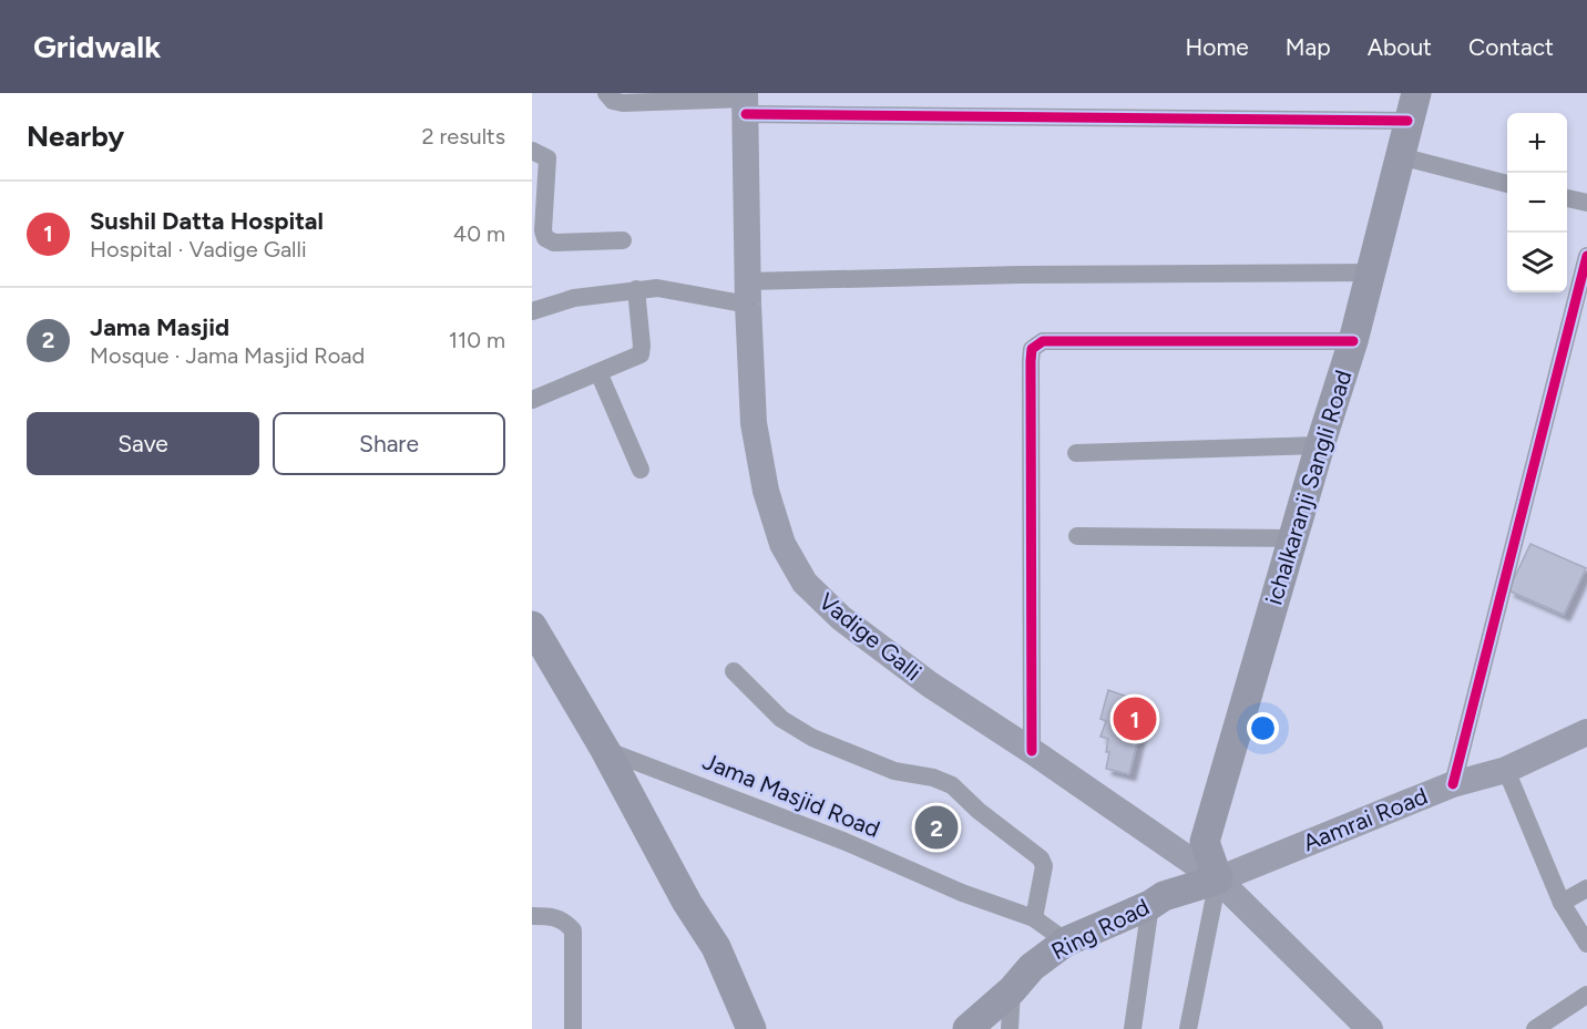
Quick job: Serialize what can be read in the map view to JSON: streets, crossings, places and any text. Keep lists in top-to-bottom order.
{
  "streets": {
    "main road": [
      "ichalkaranji Sangli Road",
      "Vadige Galli",
      "Aamrai Road",
      "Ring Road"
    ],
    "street": ["Jama Masjid Road"]
  },
  "crossings": [
    ["ichalkaranji Sangli Road", "Vadige Galli"],
    ["ichalkaranji Sangli Road", "Aamrai Road"],
    ["ichalkaranji Sangli Road", "Ring Road"],
    ["Vadige Galli", "Aamrai Road"],
    ["Vadige Galli", "Ring Road"],
    ["Jama Masjid Road", "Ring Road"],
    ["Aamrai Road", "Ring Road"]
  ],
  "page": {
    "header": "Gridwalk",
    "nav": [
      "Home",
      "Map",
      "About",
      "Contact"
    ],
    "heading": ["Nearby", "2 results"],
    "map_buttons": ["+", "−"],
    "list": [
      {
        "mark": "1",
        "name": "Sushil Datta Hospital",
        "note": "Hospital · Vadige Galli",
        "value": "40 m"
      },
      {
        "mark": "2",
        "name": "Jama Masjid",
        "note": "Mosque · Jama Masjid Road",
        "value": "110 m"
      }
    ],
    "buttons": ["Save", "Share"],
    "pins": ["1", "2"]
  }
}
